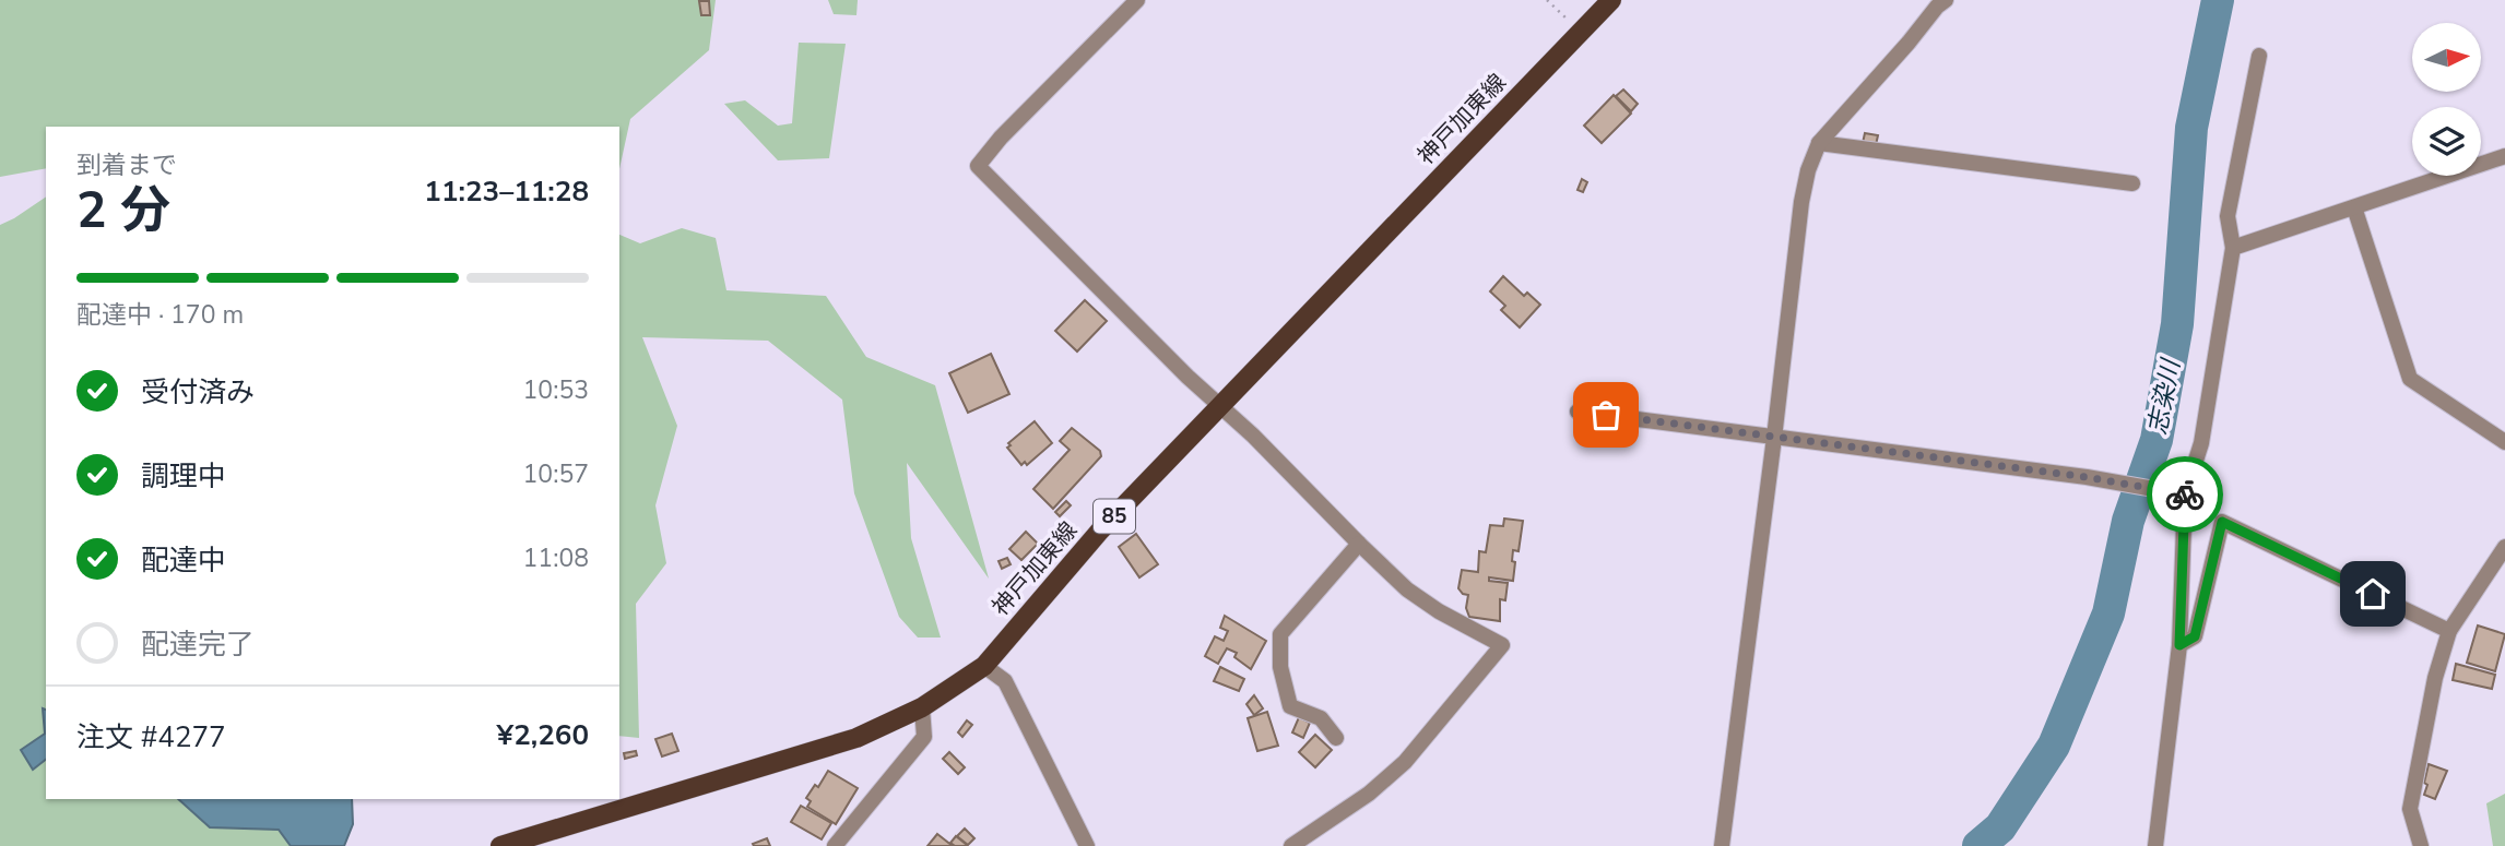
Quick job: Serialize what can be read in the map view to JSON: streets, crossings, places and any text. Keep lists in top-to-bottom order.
{
  "streets": {
    "main road": ["神戸加東線", "85"]
  },
  "water": ["志染川"],
  "north": "right",
  "page": {
    "heading": ["2 分", "到着まで", "11:23–11:28"],
    "panel": ["注文 #4277", "¥2,260"],
    "bar": "配達中 · 170 m",
    "list": [
      ["受付済み", "10:53"],
      ["調理中", "10:57"],
      ["配達中", "11:08"],
      "配達完了"
    ]
  }
}
